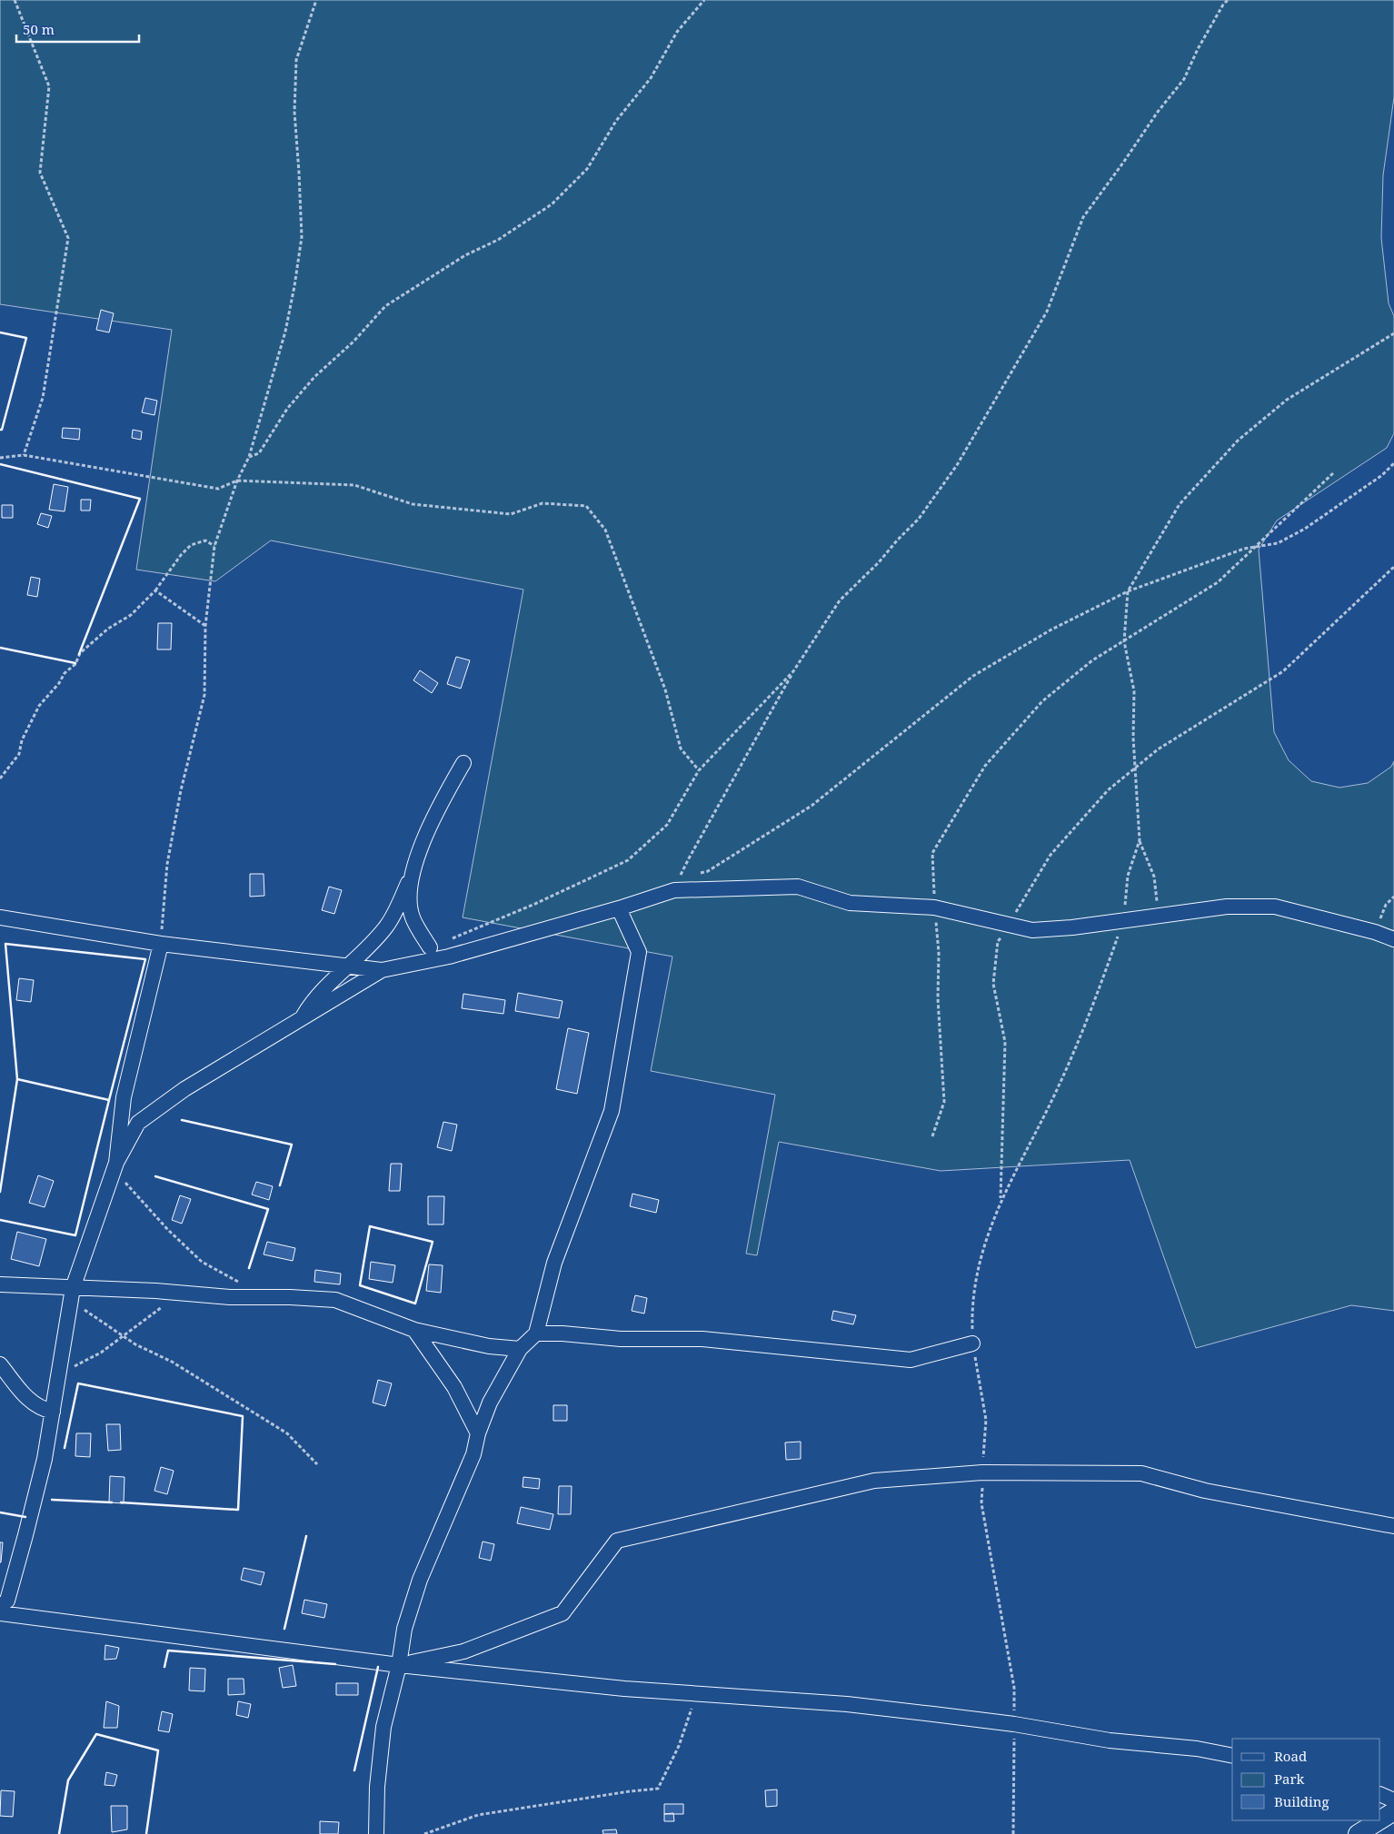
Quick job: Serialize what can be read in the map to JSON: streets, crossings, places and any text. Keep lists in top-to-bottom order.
{
  "legend": ["Road", "Park", "Building"],
  "scale_bar": "50 m"
}
